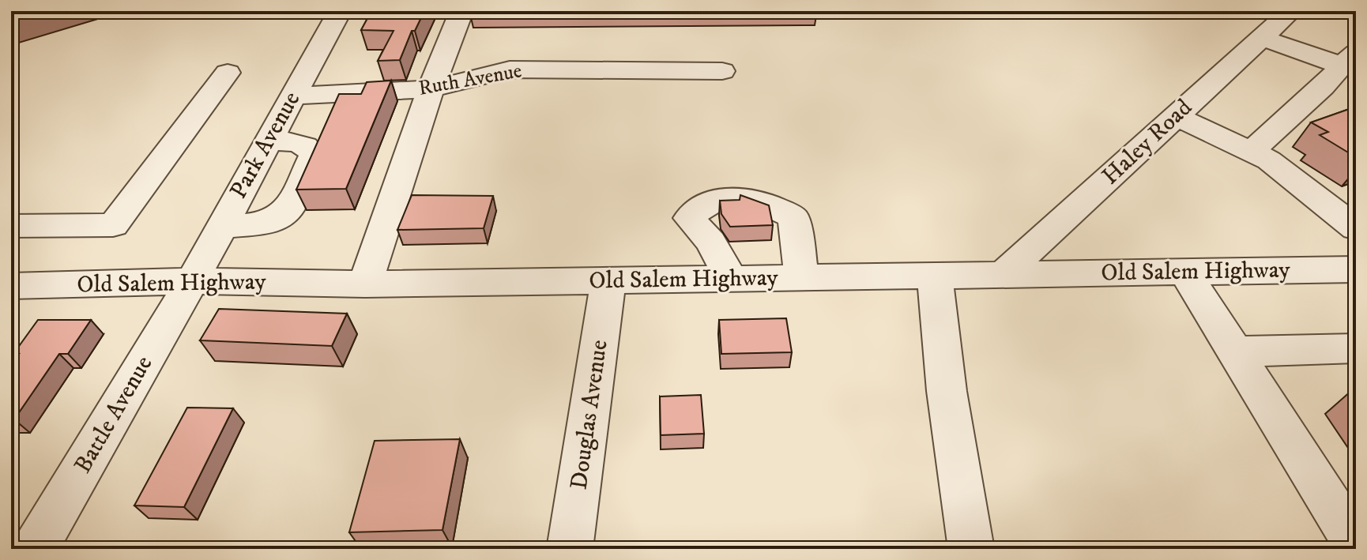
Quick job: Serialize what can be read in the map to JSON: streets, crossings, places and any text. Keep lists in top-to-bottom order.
{
  "streets": {
    "street": [
      "Ruth Avenue",
      "Haley Road",
      "Park Avenue",
      "Old Salem Highway",
      "Battle Avenue",
      "Douglas Avenue"
    ]
  },
  "crossings": [
    ["Ruth Avenue", "Park Avenue"],
    ["Haley Road", "Old Salem Highway"],
    ["Park Avenue", "Old Salem Highway"],
    ["Park Avenue", "Battle Avenue"],
    ["Old Salem Highway", "Battle Avenue"],
    ["Old Salem Highway", "Douglas Avenue"]
  ]
}
